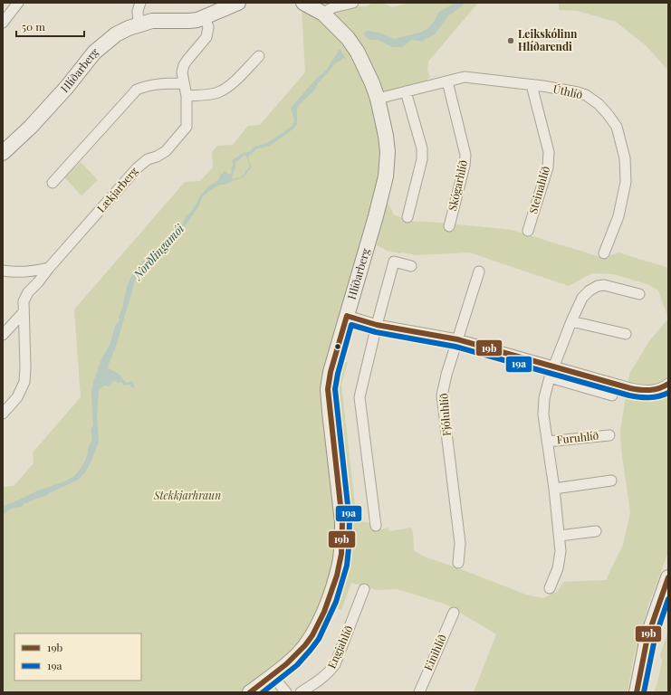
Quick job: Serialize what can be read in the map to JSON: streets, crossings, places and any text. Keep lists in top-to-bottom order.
{
  "streets": {
    "street": [
      "Hlíðarberg",
      "Úthlíð",
      "Skógarhlíð",
      "Lækjarberg",
      "Steinahlíð",
      "Fjóluhlíð",
      "Furuhlíð",
      "Engjahlíð",
      "Einihlíð"
    ]
  },
  "crossings": [
    ["Hlíðarberg", "Úthlíð"],
    ["Hlíðarberg", "Lækjarberg"],
    ["Úthlíð", "Skógarhlíð"],
    ["Úthlíð", "Steinahlíð"]
  ],
  "water": ["Norðlingamói"],
  "parks": ["Stekkjarhraun"],
  "places": ["Leikskólinn Hlíðarendi"],
  "lines": ["transit line 19b", "transit line 19a"],
  "legend": ["19b", "19a"],
  "scale_bar": "50 m"
}
